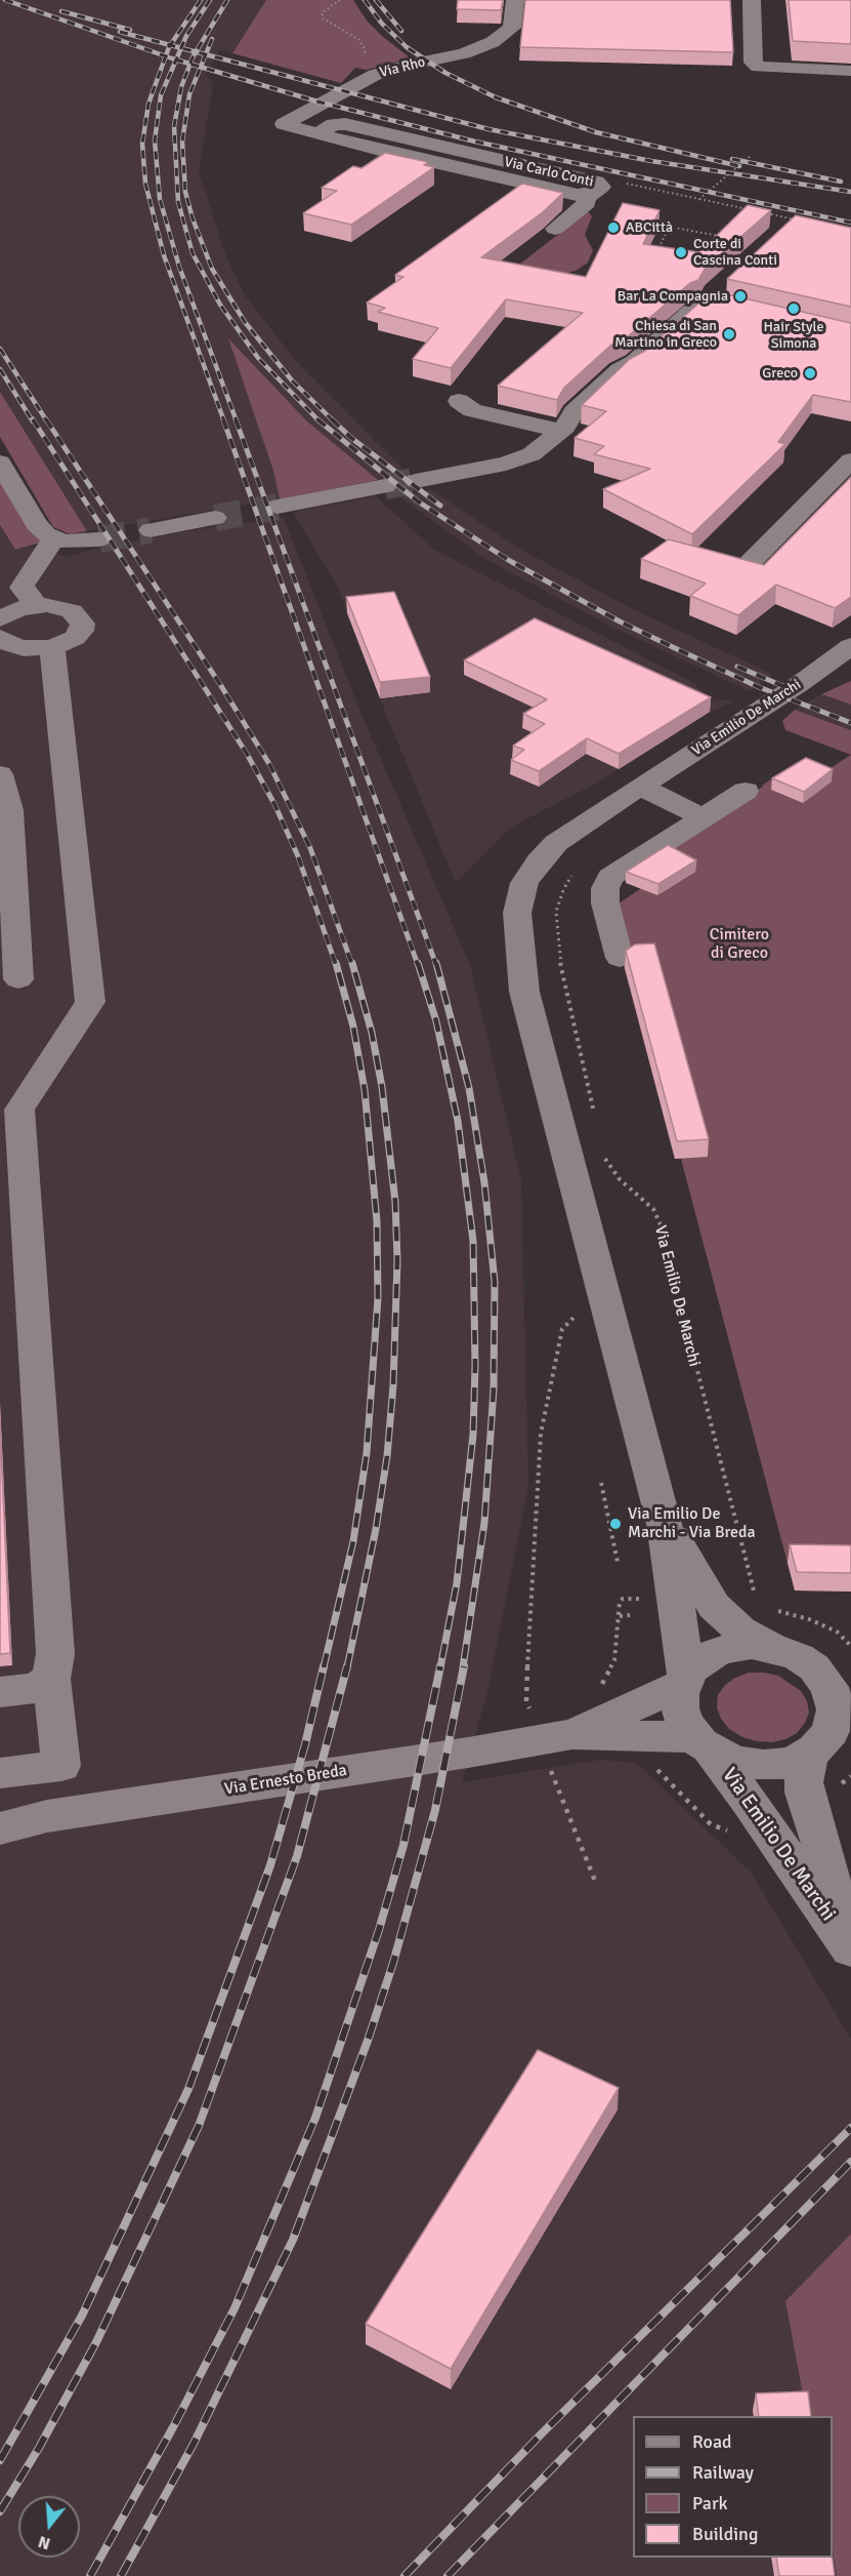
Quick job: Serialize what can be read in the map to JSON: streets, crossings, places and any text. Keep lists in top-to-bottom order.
{
  "streets": {
    "street": [
      "Via Rho",
      "Via Carlo Conti",
      "Via Emilio De Marchi",
      "Via Ernesto Breda"
    ]
  },
  "crossings": [
    ["Via Rho", "Via Carlo Conti"],
    ["Via Emilio De Marchi", "Via Ernesto Breda"]
  ],
  "parks": ["Cimitero di Greco"],
  "places": [
    "ABCittà",
    "Corte di Cascina Conti",
    "Bar La Compagnia",
    "Hair Style Simona",
    "Chiesa di San Martino in Greco",
    "Greco",
    "Via Emilio De Marchi - Via Breda"
  ],
  "legend": [
    "Road",
    "Railway",
    "Park",
    "Building"
  ],
  "north": "bottom"
}
